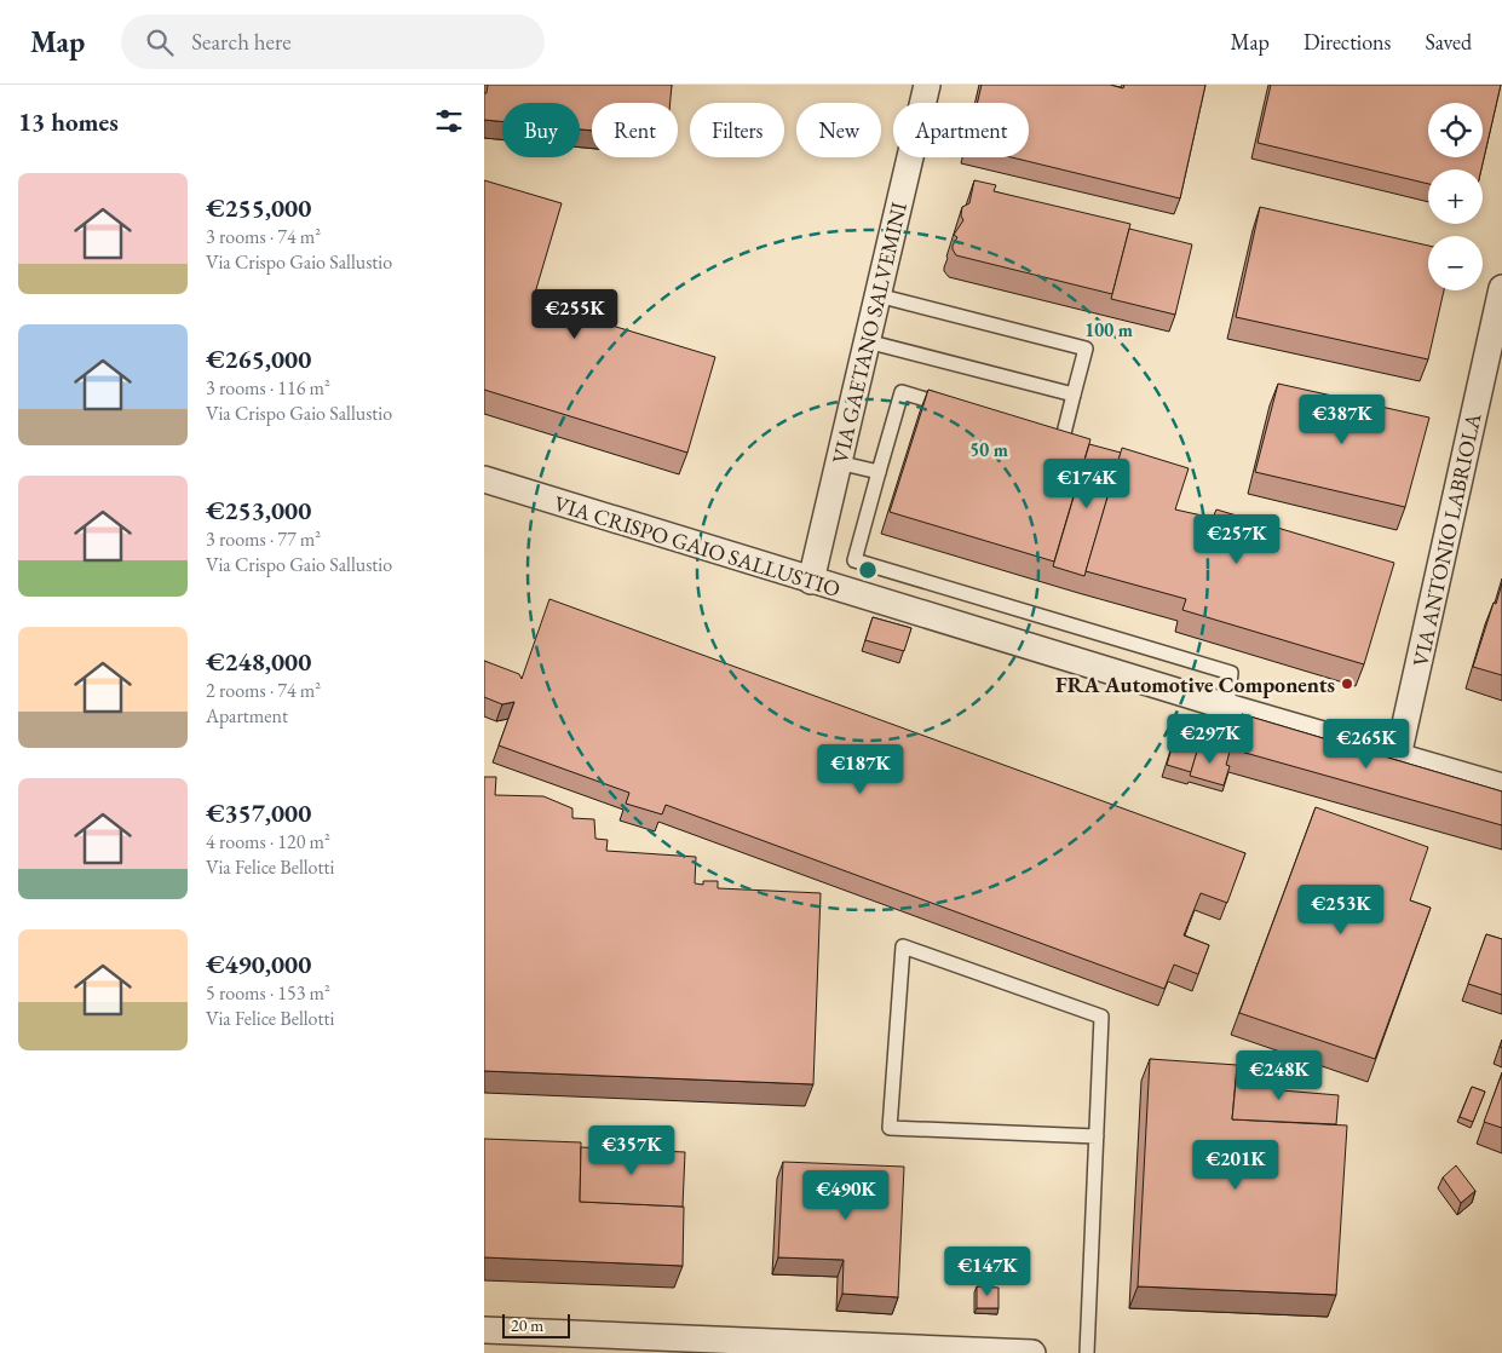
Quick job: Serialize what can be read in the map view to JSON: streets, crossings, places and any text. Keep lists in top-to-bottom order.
{
  "streets": {
    "street": ["VIA GAETANO SALVEMINI", "VIA ANTONIO LABRIOLA", "VIA CRISPO GAIO SALLUSTIO"]
  },
  "crossings": [
    ["VIA GAETANO SALVEMINI", "VIA CRISPO GAIO SALLUSTIO"],
    ["VIA ANTONIO LABRIOLA", "VIA CRISPO GAIO SALLUSTIO"]
  ],
  "places": ["FRA Automotive Components"],
  "scale_bar": "20 m",
  "page": {
    "header": "Map",
    "search": "Search here",
    "nav": ["Map", "Directions", "Saved"],
    "heading": "13 homes",
    "map_buttons": ["+", "−"],
    "chip": [
      "Buy",
      "Rent",
      "Filters",
      "New",
      "Apartment"
    ],
    "list": [
      {
        "name": "€255,000",
        "note": "3 rooms · 74 m² · Via Crispo Gaio Sallustio"
      },
      {
        "name": "€265,000",
        "note": "3 rooms · 116 m² · Via Crispo Gaio Sallustio"
      },
      {
        "name": "€253,000",
        "note": "3 rooms · 77 m² · Via Crispo Gaio Sallustio"
      },
      {
        "name": "€248,000",
        "note": "2 rooms · 74 m² · Apartment"
      },
      {
        "name": "€357,000",
        "note": "4 rooms · 120 m² · Via Felice Bellotti"
      },
      {
        "name": "€490,000",
        "note": "5 rooms · 153 m² · Via Felice Bellotti"
      }
    ],
    "price": [
      "€255K",
      "€387K",
      "€174K",
      "€257K",
      "€297K",
      "€265K",
      "€187K",
      "€253K",
      "€248K",
      "€357K",
      "€201K",
      "€490K",
      "€147K"
    ],
    "scale": "20 m"
  },
  "rings": ["100 m", "50 m"]
}
